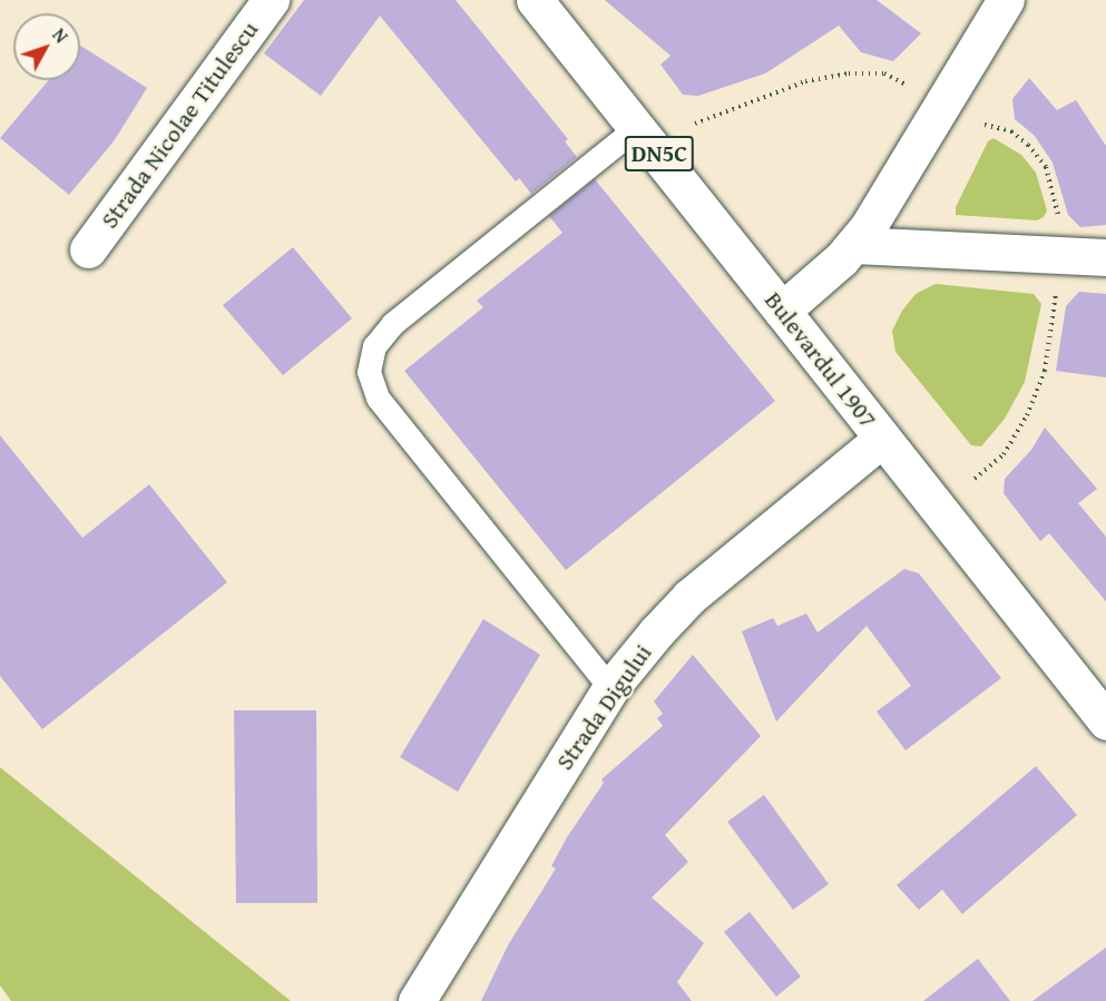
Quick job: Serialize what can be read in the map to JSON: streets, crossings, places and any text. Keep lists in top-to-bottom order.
{
  "streets": {
    "main road": [
      "Strada Nicolae Titulescu",
      "DN5C",
      "Bulevardul 1907",
      "Strada Digului"
    ]
  },
  "crossings": [
    ["Bulevardul 1907", "Strada Digului"]
  ],
  "north": "top right"
}
